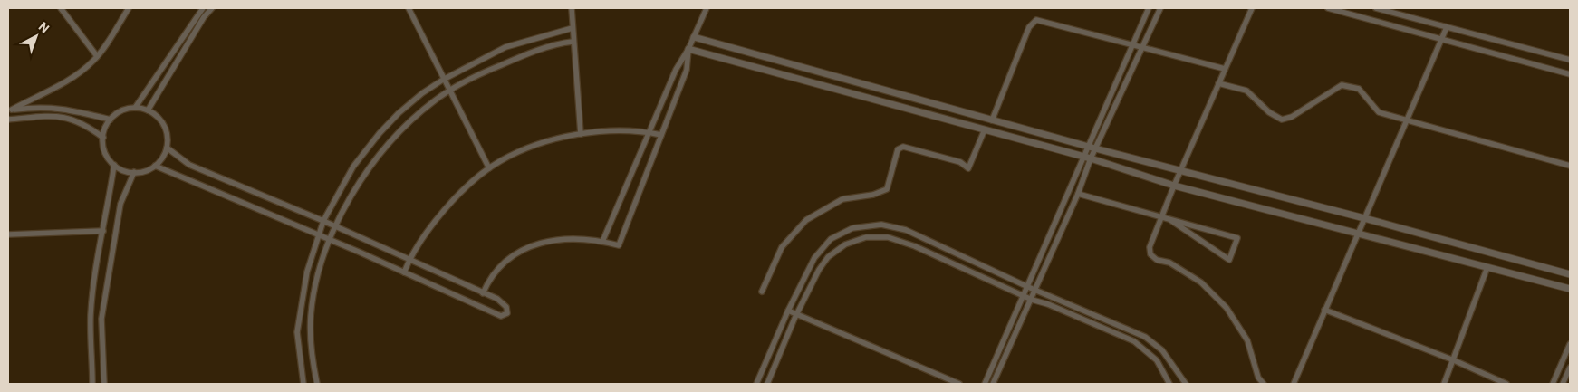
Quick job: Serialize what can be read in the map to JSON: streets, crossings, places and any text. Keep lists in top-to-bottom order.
{
  "north": "top right"
}
